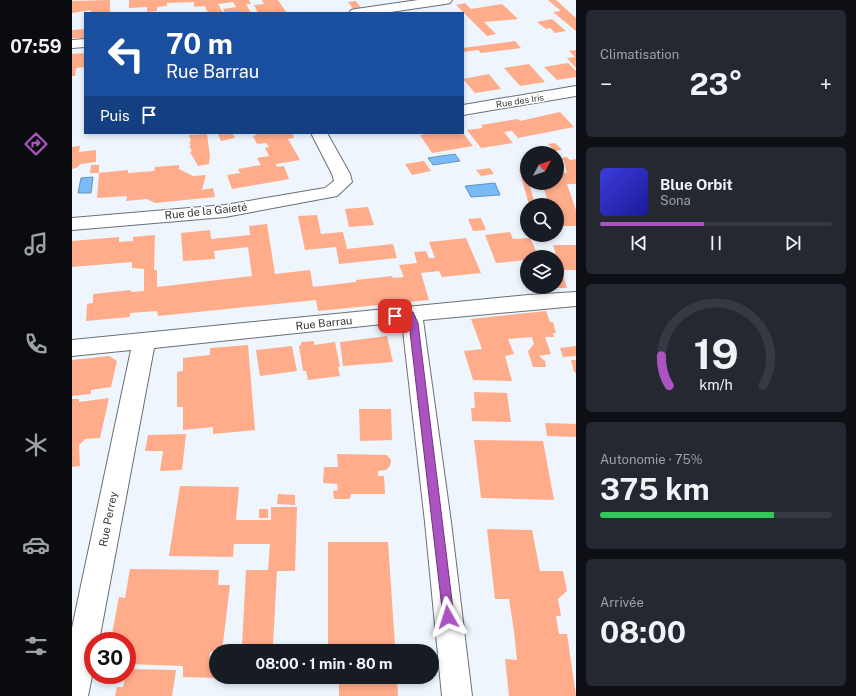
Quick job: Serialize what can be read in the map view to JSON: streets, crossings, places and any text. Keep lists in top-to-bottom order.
{
  "streets": {
    "street": [
      "Rue des Iris",
      "Rue de la Gaieté",
      "Rue Barrau",
      "Rue Perrey"
    ]
  },
  "crossings": [
    ["Rue Barrau", "Rue Perrey"]
  ],
  "north": "top right",
  "page": {
    "tabs": "07:59",
    "tile": [
      "Climatisation",
      ["Autonomie · 75%", "375 km"],
      ["Arrivée", "08:00"]
    ],
    "turn": ["70 m", "Rue Barrau"],
    "heat": ["−", "23°", "+"],
    "then": "Puis",
    "song": ["Blue Orbit", "Sona"],
    "limit": "30",
    "trip": "08:00 · 1 min · 80 m",
    "gauge": ["19", "km/h"]
  }
}
